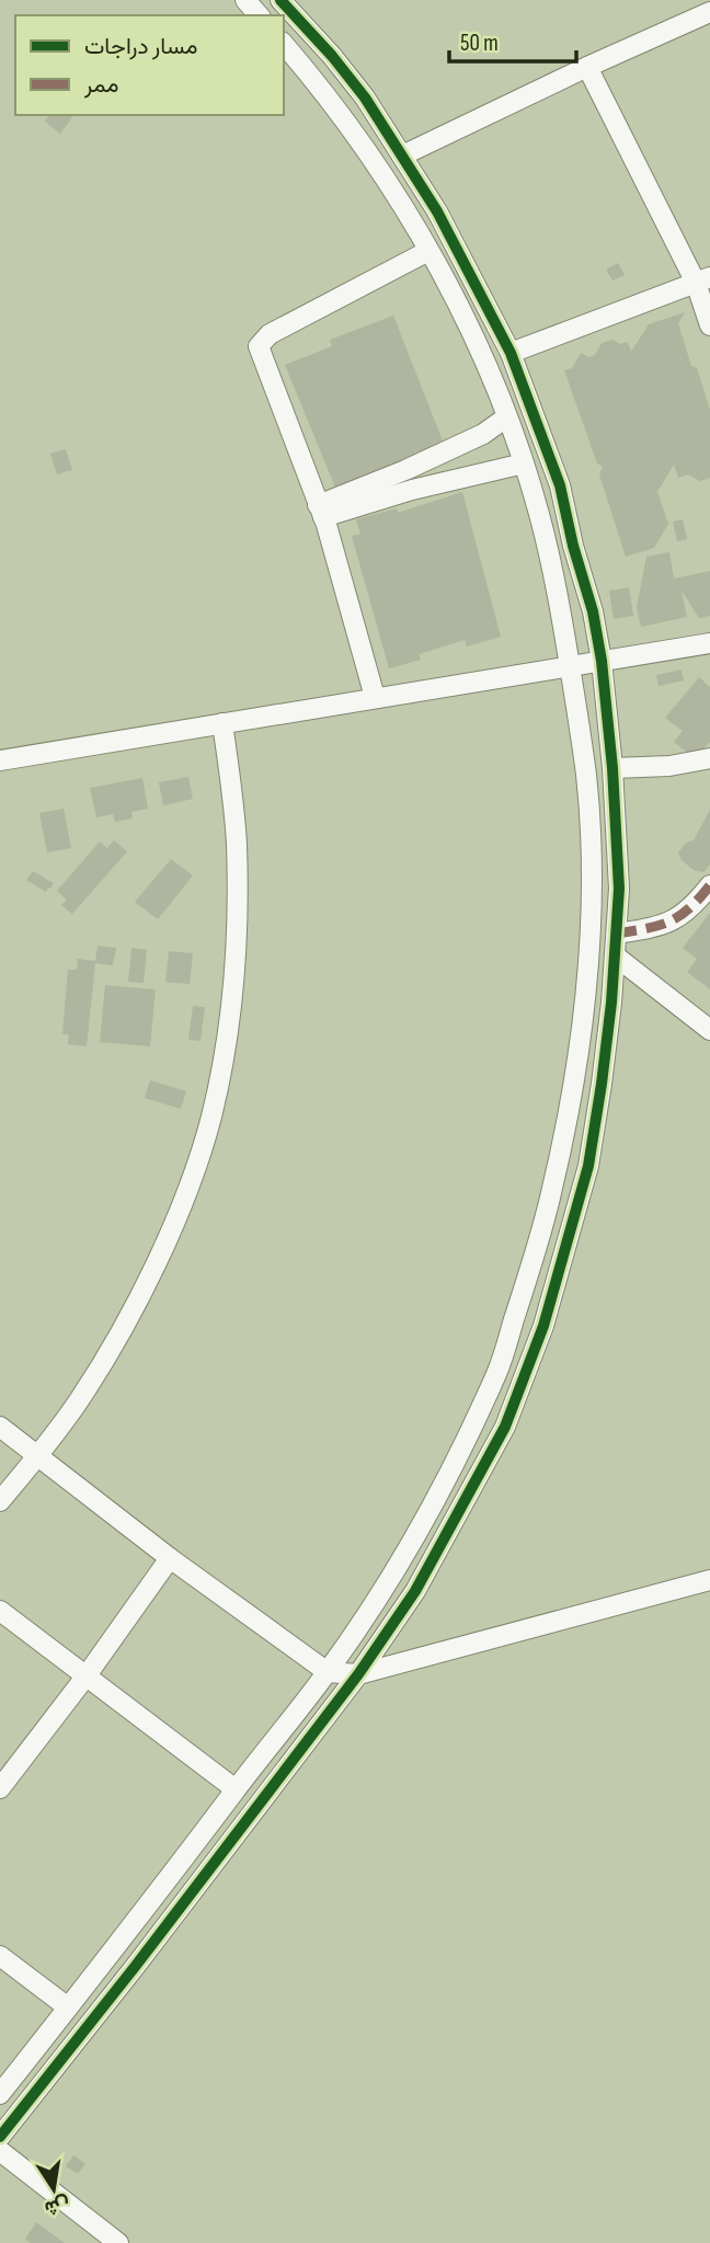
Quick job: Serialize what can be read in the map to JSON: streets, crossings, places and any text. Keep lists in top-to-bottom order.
{
  "legend": ["مسار دراجات", "ممر"],
  "scale_bar": "50 m",
  "north": "bottom"
}
